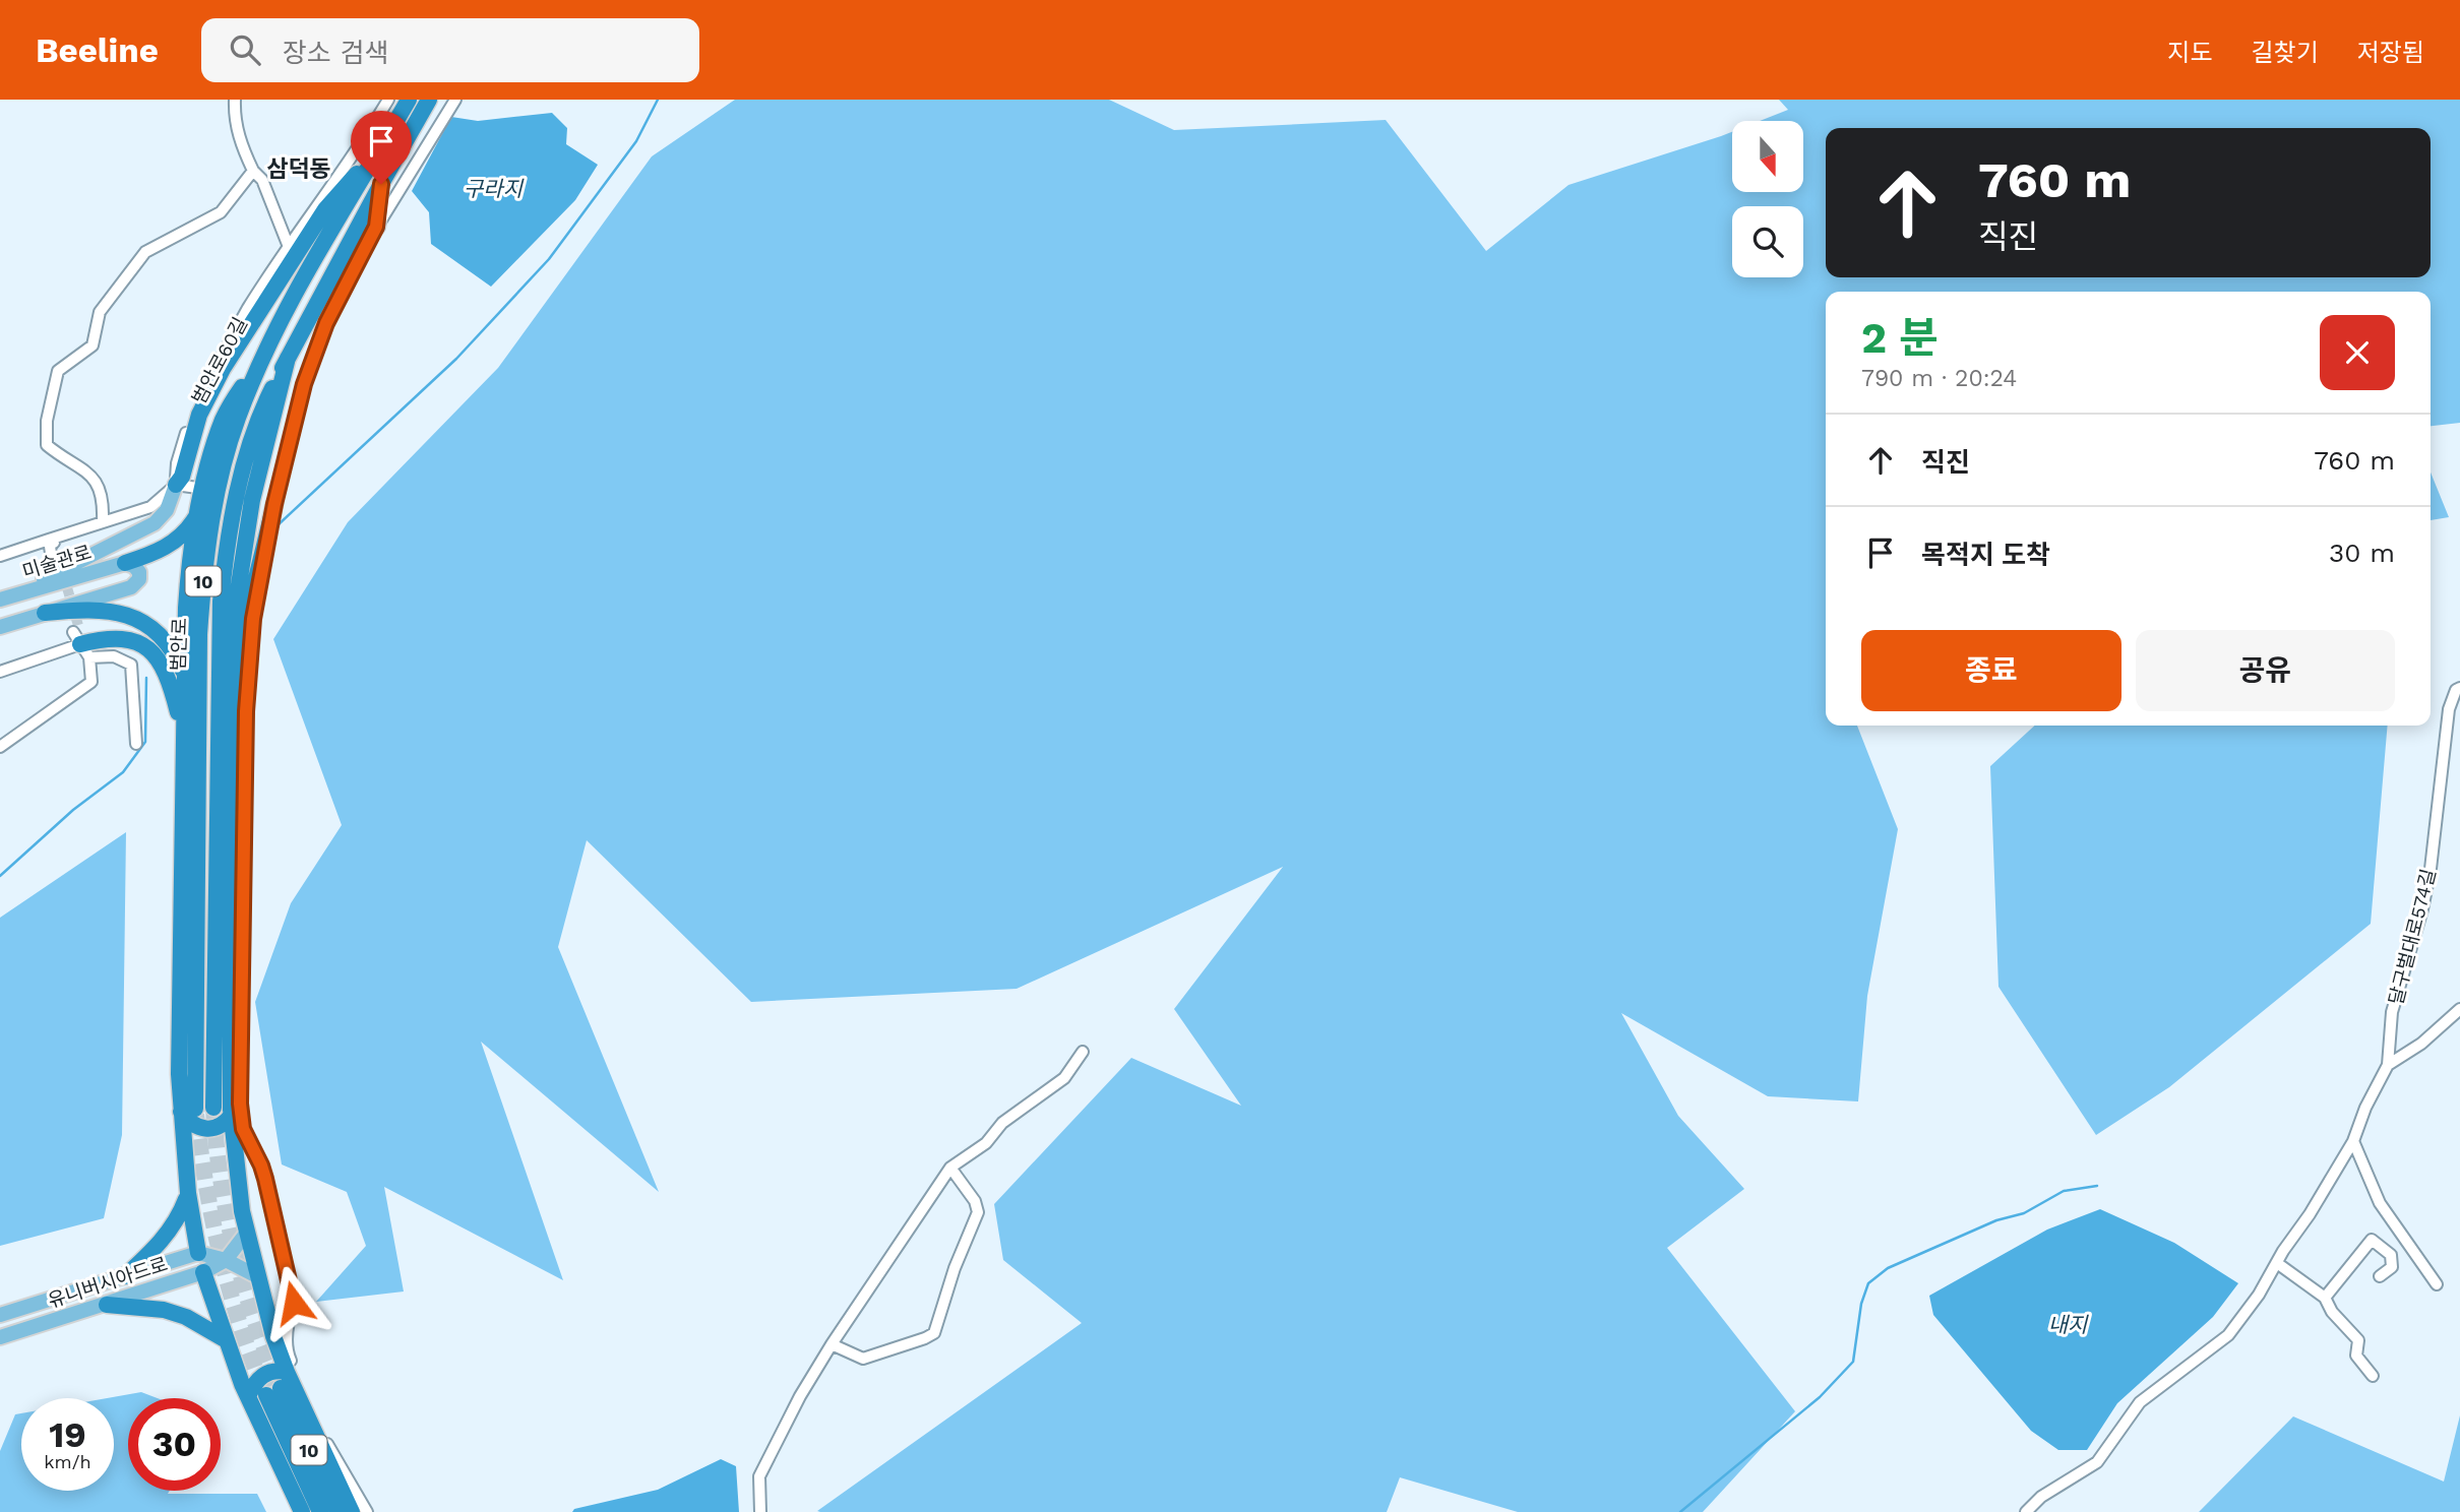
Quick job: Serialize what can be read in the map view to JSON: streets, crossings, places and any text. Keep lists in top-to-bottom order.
{
  "streets": {
    "highway": ["10", "범안로"],
    "main road": ["미술관로", "유니버시아드로"],
    "street": ["범안로60길", "달구벌대로574길"]
  },
  "districts": ["삼덕동"],
  "water": ["구라지", "내지"],
  "north": "bottom",
  "page": {
    "header": "Beeline",
    "search": "장소 검색",
    "nav": ["지도", "길찾기", "저장됨"],
    "turn": ["760 m", "직진"],
    "heading": ["2 분", "790 m · 20:24"],
    "list": [
      {
        "name": "직진",
        "value": "760 m"
      },
      {
        "name": "목적지 도착",
        "value": "30 m"
      }
    ],
    "buttons": ["종료", "공유"],
    "speed": "19 km/h",
    "limit": "30"
  }
}
